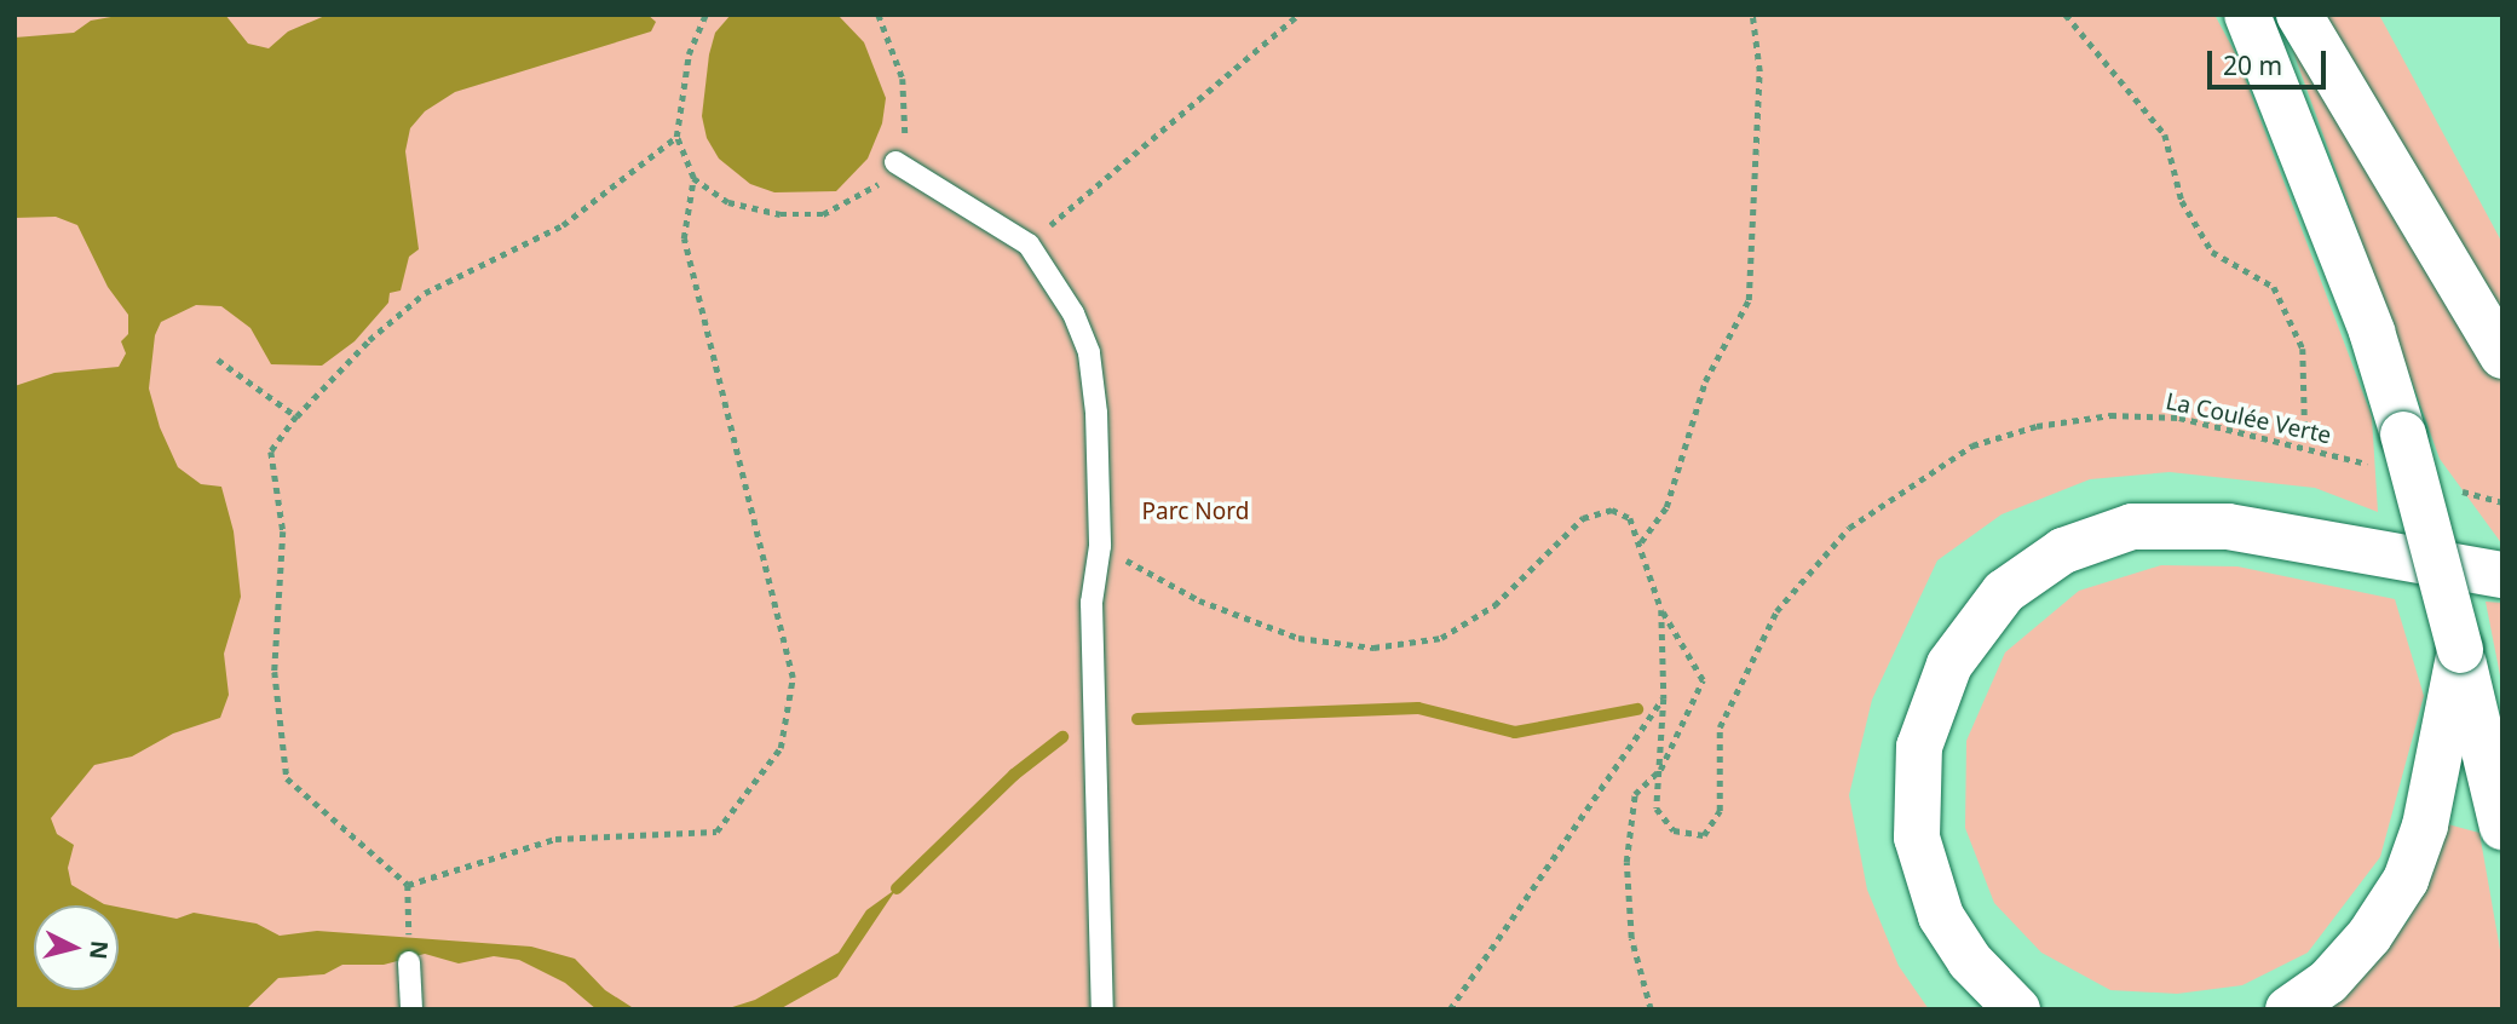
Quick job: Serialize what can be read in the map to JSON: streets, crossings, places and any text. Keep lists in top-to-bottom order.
{
  "streets": {
    "path": ["La Coulée Verte"]
  },
  "parks": ["Parc Nord"],
  "scale_bar": "20 m",
  "north": "right"
}
